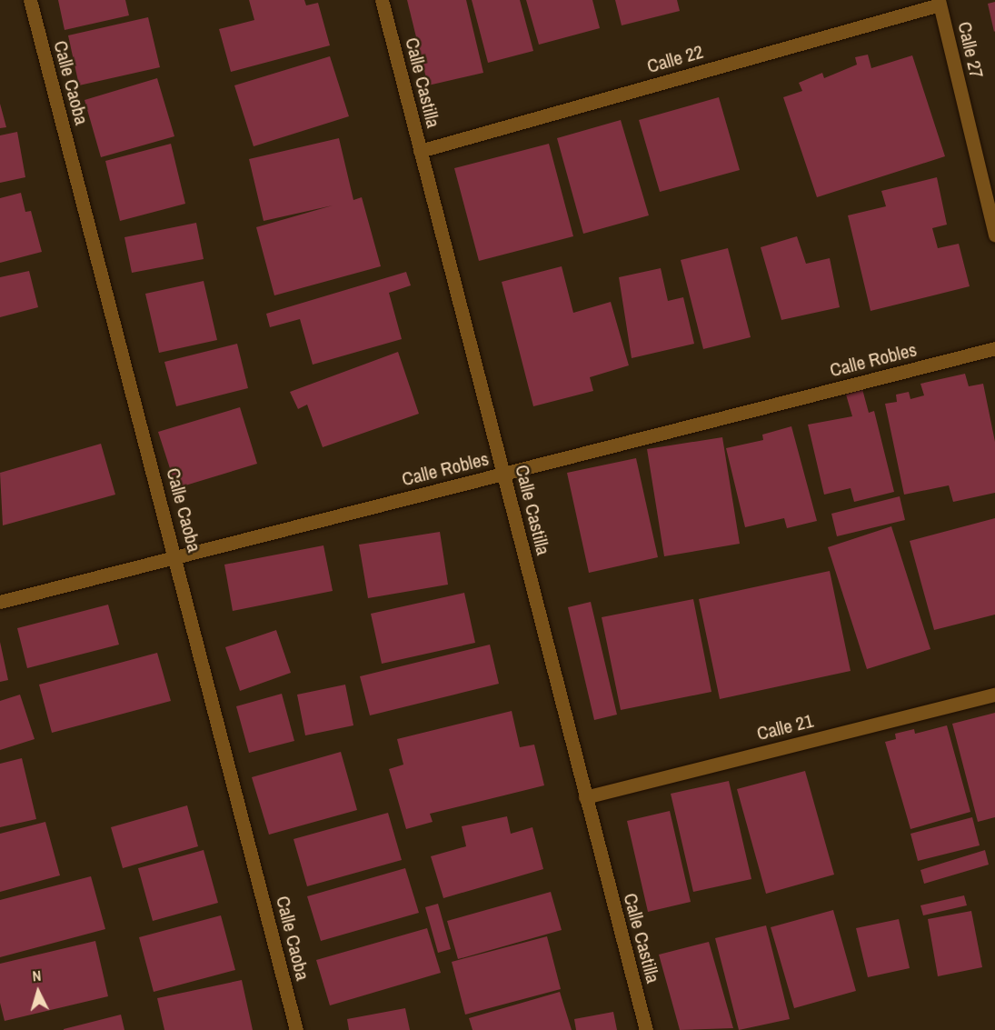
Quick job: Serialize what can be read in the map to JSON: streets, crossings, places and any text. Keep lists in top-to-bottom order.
{
  "streets": {
    "street": [
      "Calle 27",
      "Calle 22",
      "Calle Caoba",
      "Calle Castilla",
      "Calle Robles",
      "Calle 21"
    ]
  },
  "crossings": [
    ["Calle 27", "Calle 22"],
    ["Calle 22", "Calle Castilla"],
    ["Calle Caoba", "Calle Robles"],
    ["Calle Castilla", "Calle Robles"],
    ["Calle Castilla", "Calle 21"]
  ],
  "north": "top"
}
